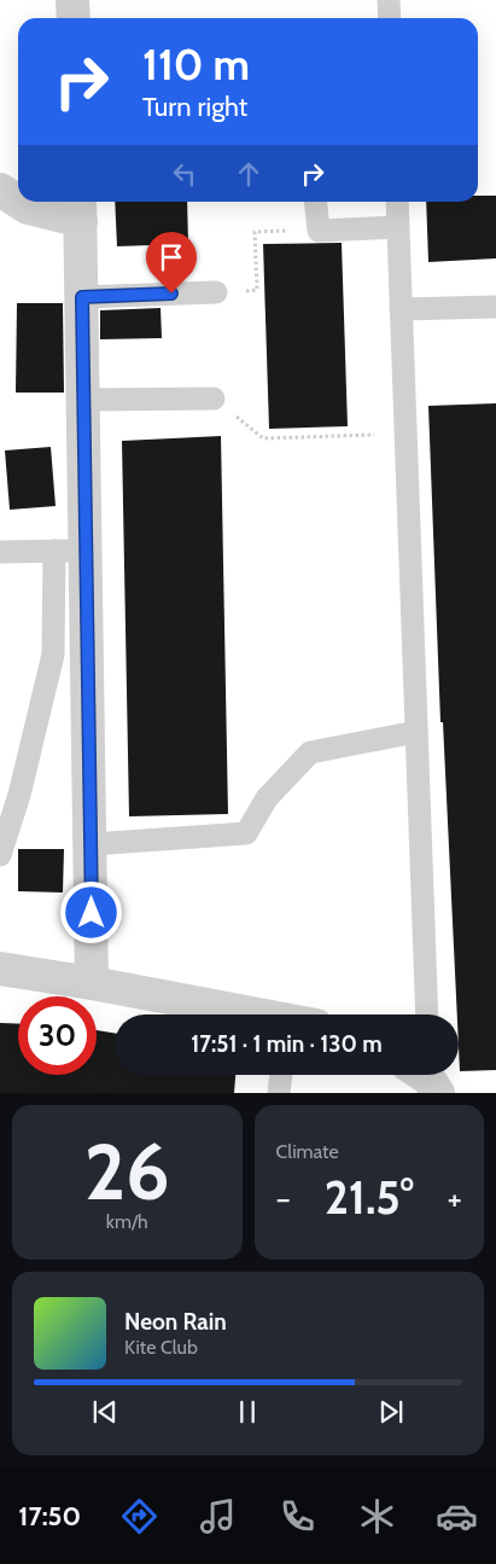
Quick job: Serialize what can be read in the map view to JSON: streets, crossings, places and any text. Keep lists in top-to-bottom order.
{
  "page": {
    "turn": ["110 m", "Turn right"],
    "limit": "30",
    "trip": "17:51 · 1 min · 130 m",
    "tile": [
      ["26", "km/h"],
      "Climate"
    ],
    "heat": ["−", "21.5°", "+"],
    "song": ["Neon Rain", "Kite Club"],
    "tabs": "17:50"
  }
}
